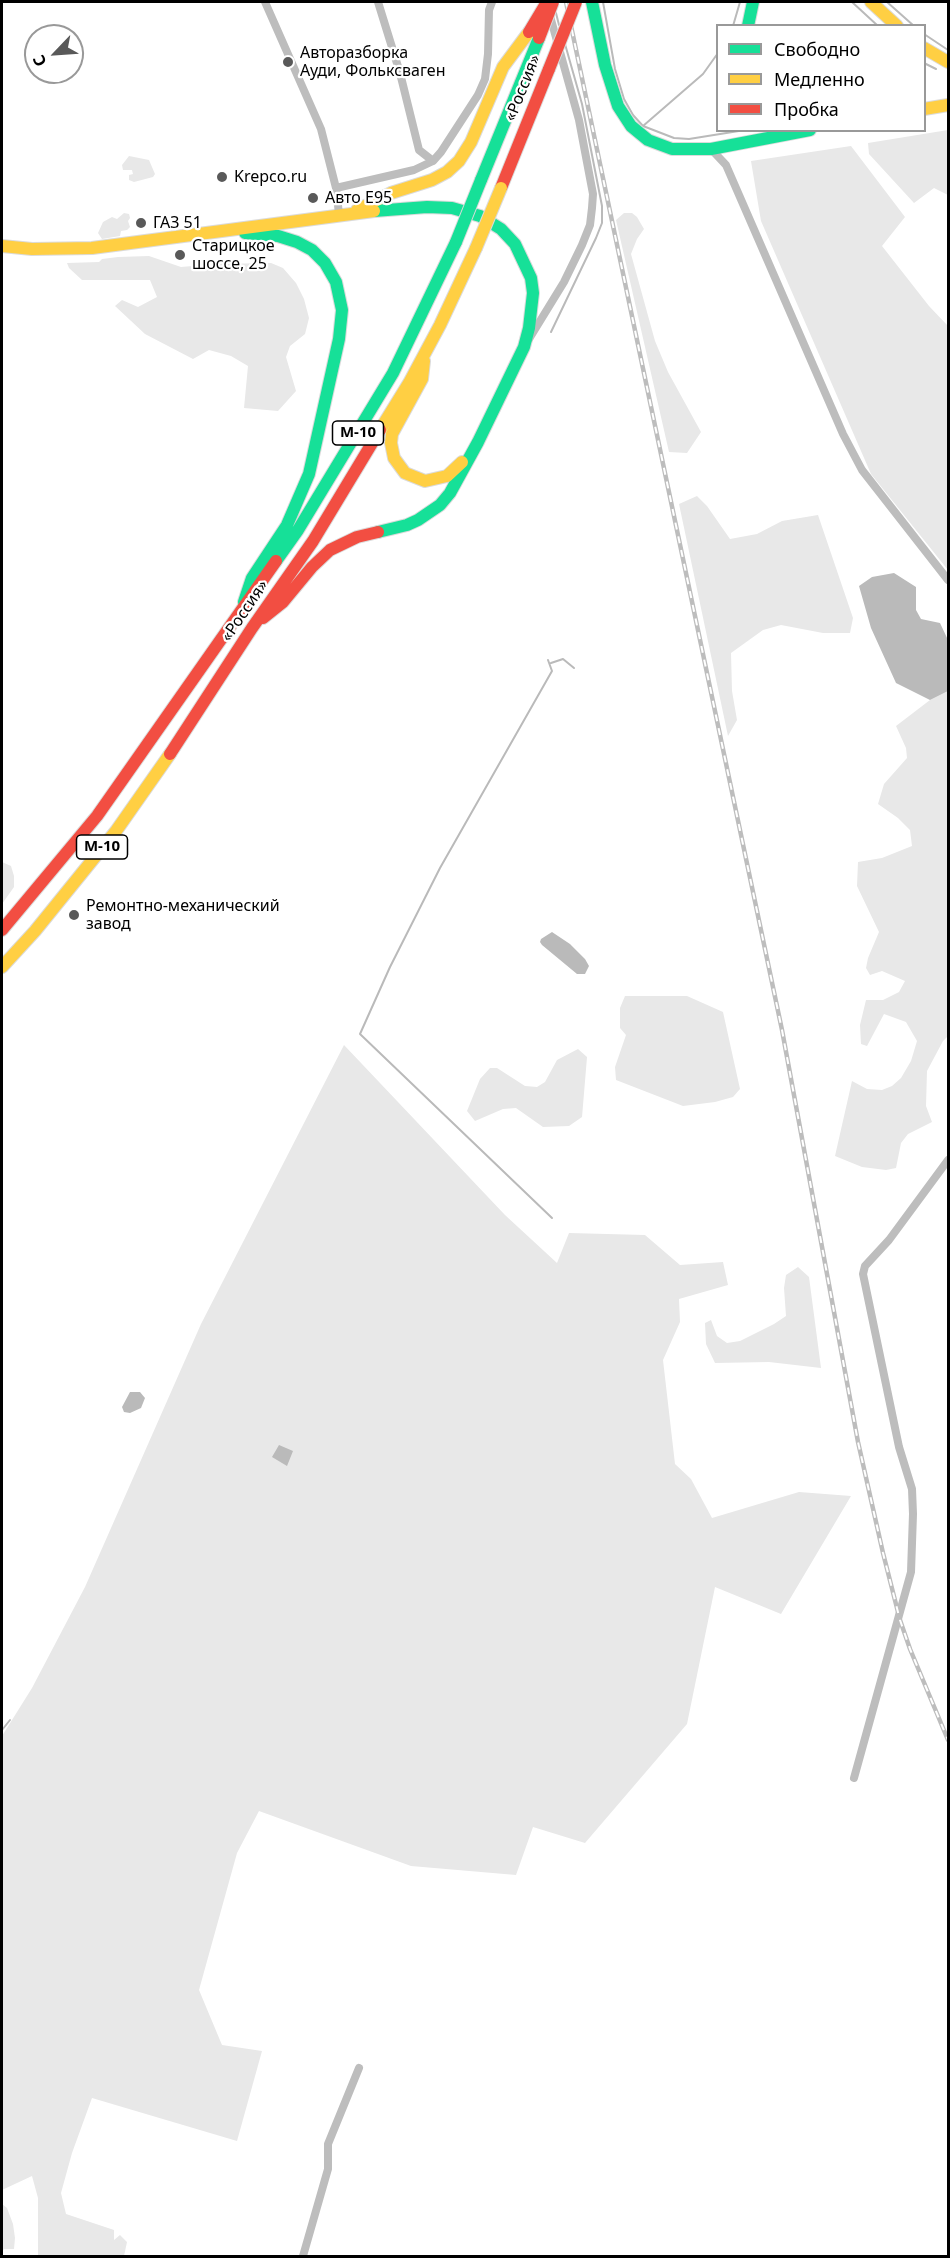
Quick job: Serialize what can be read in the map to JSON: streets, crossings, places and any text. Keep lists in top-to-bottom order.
{
  "streets": {
    "main road": ["«Россия»", "М-10"]
  },
  "places": [
    "Авторазборка Ауди, Фольксваген",
    "Krepco.ru",
    "Авто E95",
    "ГАЗ 51",
    "Старицкое шоссе, 25",
    "Ремонтно-механический завод"
  ],
  "legend": ["Свободно", "Медленно", "Пробка"],
  "north": "bottom left"
}
